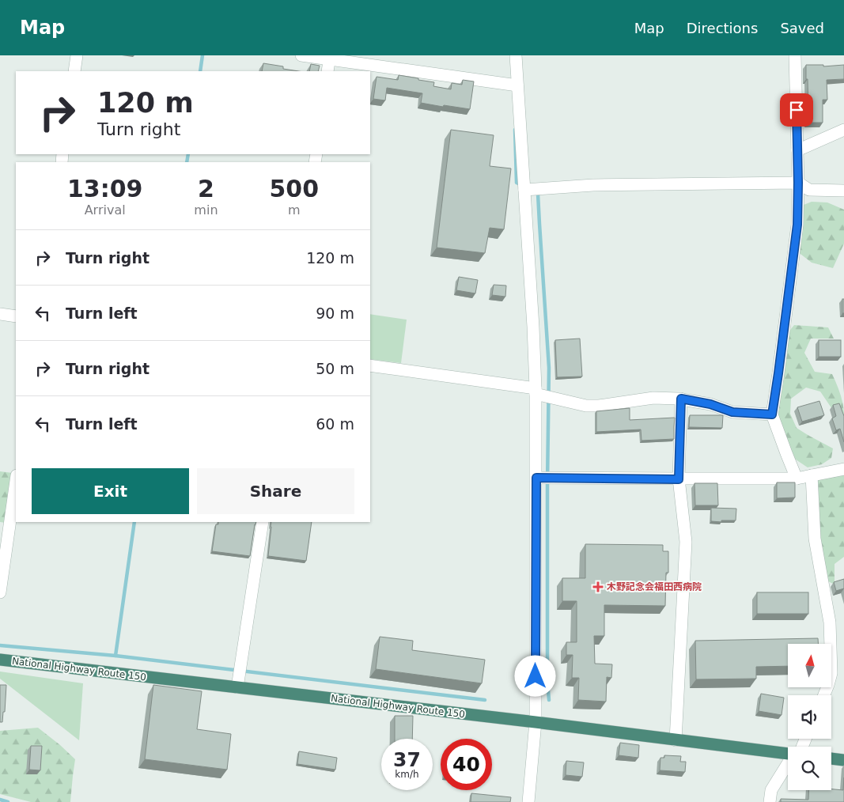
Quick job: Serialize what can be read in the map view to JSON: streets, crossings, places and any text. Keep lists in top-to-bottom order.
{
  "streets": {
    "highway": ["National Highway Route 150"]
  },
  "places": {
    "health": ["木野記念会福田西病院"]
  },
  "north": "top",
  "page": {
    "header": "Map",
    "nav": ["Map", "Directions", "Saved"],
    "turn": ["120 m", "Turn right"],
    "eta": [
      "13:09",
      "Arrival",
      "2",
      "min",
      "500",
      "m"
    ],
    "list": [
      {
        "name": "Turn right",
        "value": "120 m"
      },
      {
        "name": "Turn left",
        "value": "90 m"
      },
      {
        "name": "Turn right",
        "value": "50 m"
      },
      {
        "name": "Turn left",
        "value": "60 m"
      }
    ],
    "buttons": ["Exit", "Share"],
    "speed": "37 km/h",
    "limit": "40"
  }
}
